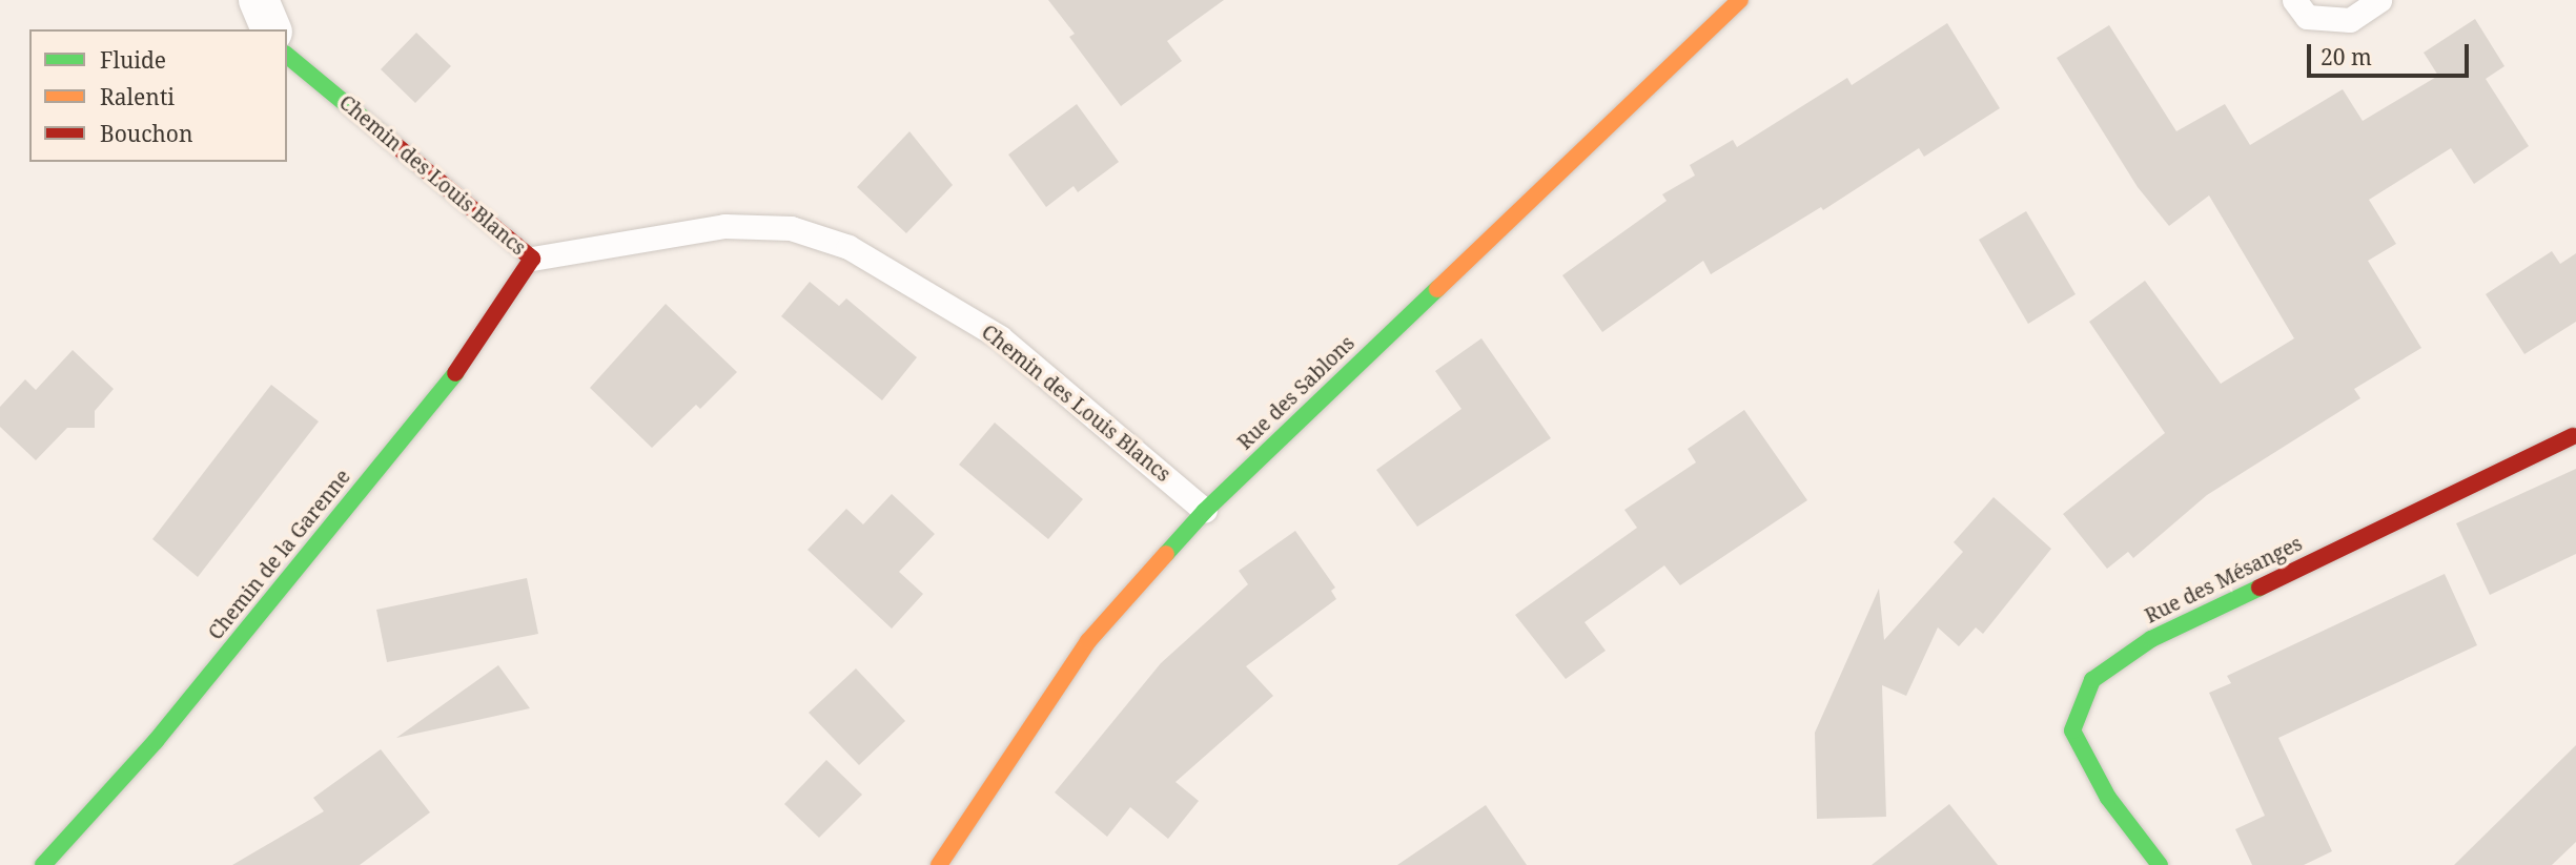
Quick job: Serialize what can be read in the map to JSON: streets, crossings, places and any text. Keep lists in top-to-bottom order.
{
  "streets": {
    "street": [
      "Chemin des Louis Blancs",
      "Rue des Sablons",
      "Chemin de la Garenne",
      "Rue des Mésanges"
    ]
  },
  "crossings": [
    ["Chemin des Louis Blancs", "Rue des Sablons"],
    ["Chemin des Louis Blancs", "Chemin de la Garenne"]
  ],
  "legend": ["Fluide", "Ralenti", "Bouchon"],
  "scale_bar": "20 m"
}
